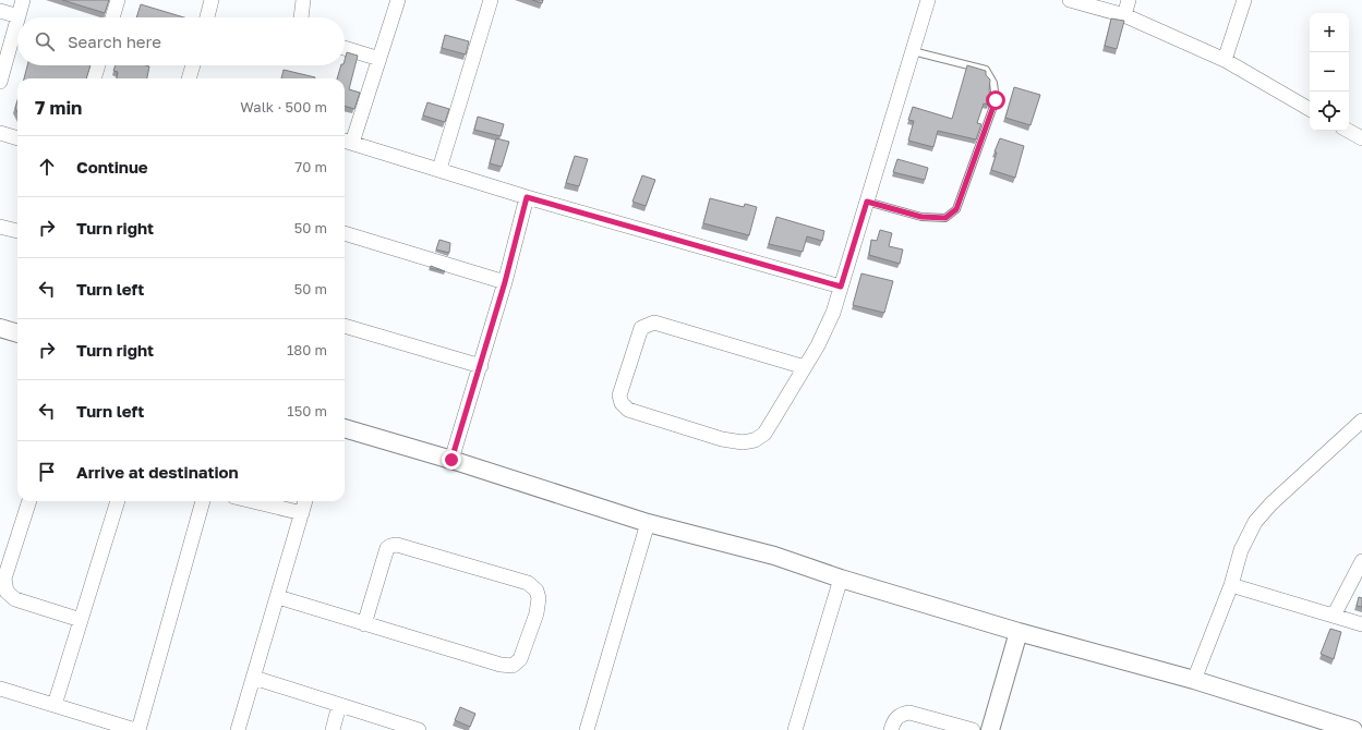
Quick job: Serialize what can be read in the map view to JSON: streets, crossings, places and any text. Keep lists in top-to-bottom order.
{
  "page": {
    "map_buttons": ["+", "−"],
    "search": "Search here",
    "heading": ["7 min", "Walk · 500 m"],
    "list": [
      ["Continue", "70 m"],
      ["Turn right", "50 m"],
      ["Turn left", "50 m"],
      ["Turn right", "180 m"],
      ["Turn left", "150 m"],
      "Arrive at destination"
    ]
  }
}
